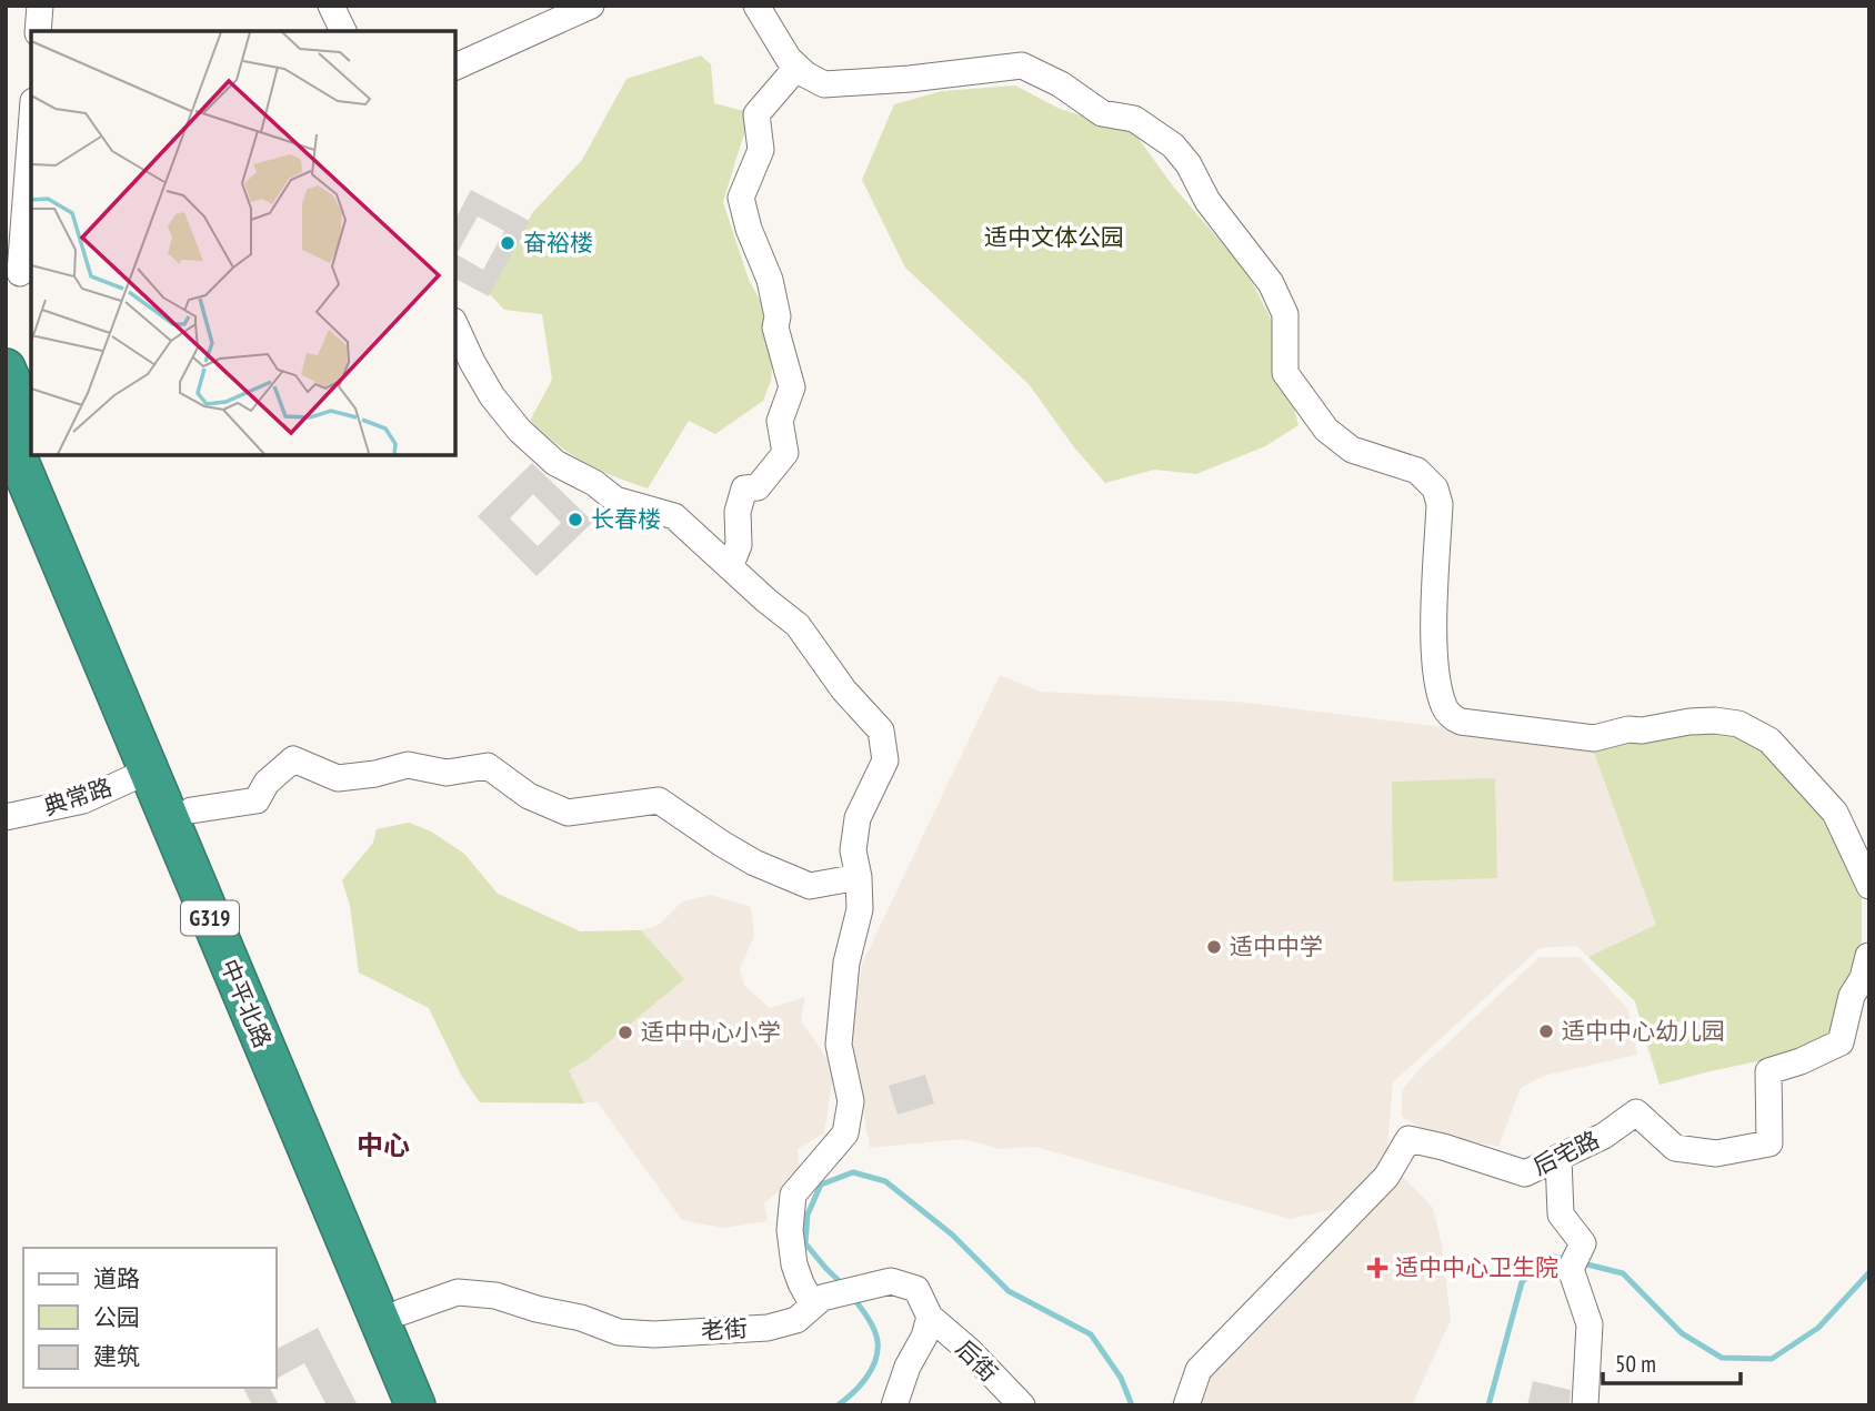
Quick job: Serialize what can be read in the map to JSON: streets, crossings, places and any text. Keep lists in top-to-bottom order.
{
  "streets": {
    "highway": ["G319", "中平北路"],
    "street": [
      "典常路",
      "后宅路",
      "老街",
      "后街"
    ]
  },
  "crossings": [
    ["典常路", "中平北路"],
    ["G319", "老街"],
    ["老街", "后街"]
  ],
  "districts": ["中心"],
  "parks": ["适中文体公园"],
  "places": {
    "other": [
      "奋裕楼",
      "长春楼",
      "适中中学",
      "适中中心幼儿园",
      "适中中心小学"
    ],
    "health": ["适中中心卫生院"]
  },
  "legend": ["道路", "公园", "建筑"],
  "scale_bar": "50 m"
}
